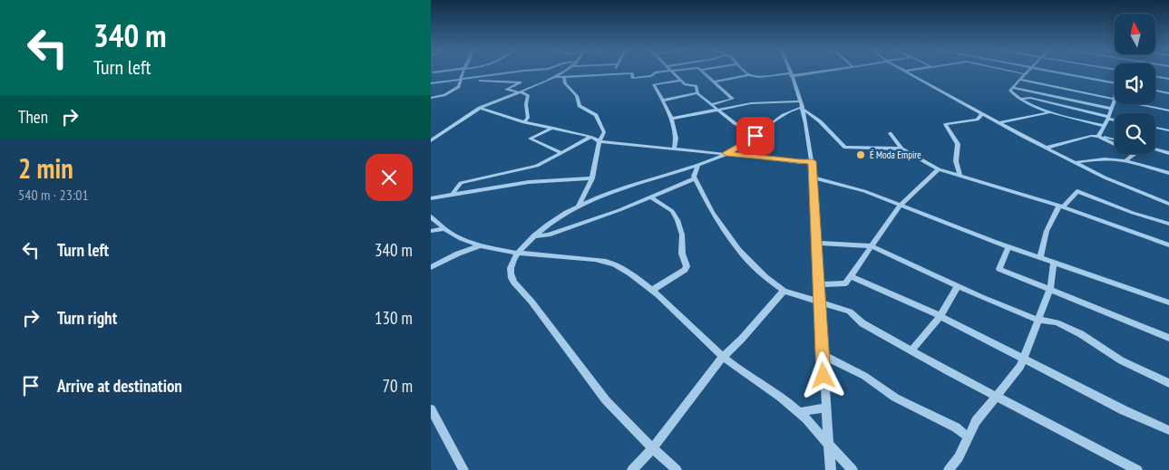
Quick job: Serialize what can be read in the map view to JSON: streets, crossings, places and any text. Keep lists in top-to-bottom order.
{
  "places": ["É Moda Empire"],
  "north": "top",
  "page": {
    "turn": ["340 m", "Turn left"],
    "then": "Then",
    "heading": ["2 min", "540 m · 23:01"],
    "list": [
      {
        "name": "Turn left",
        "value": "340 m"
      },
      {
        "name": "Turn right",
        "value": "130 m"
      },
      {
        "name": "Arrive at destination",
        "value": "70 m"
      }
    ]
  }
}
